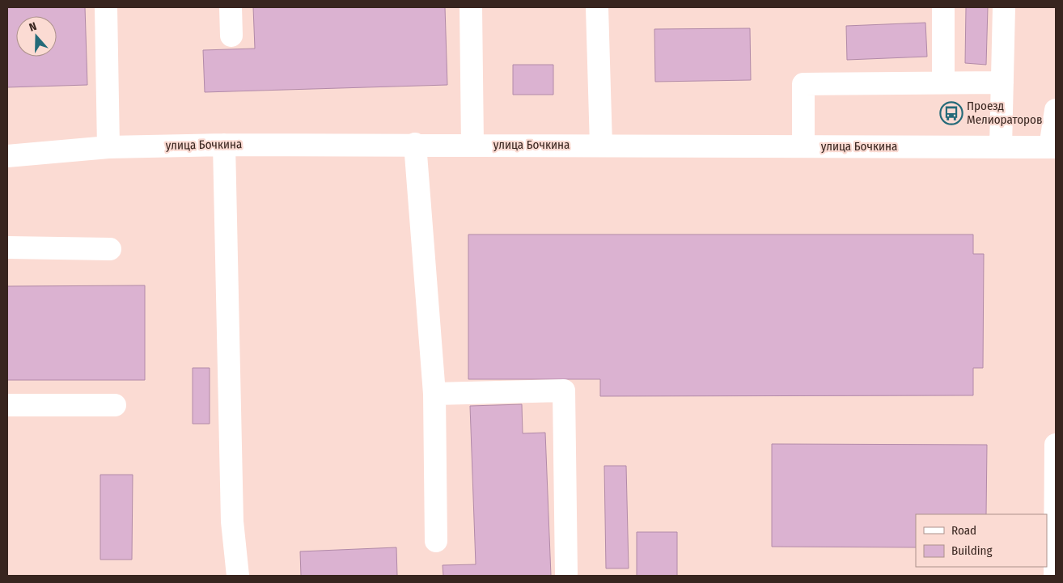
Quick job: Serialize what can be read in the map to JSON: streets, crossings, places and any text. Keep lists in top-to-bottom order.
{
  "streets": {
    "street": ["улица Бочкина"]
  },
  "places": {
    "bus stop": ["Проезд Мелиораторов"]
  },
  "legend": ["Road", "Building"],
  "north": "top"
}
